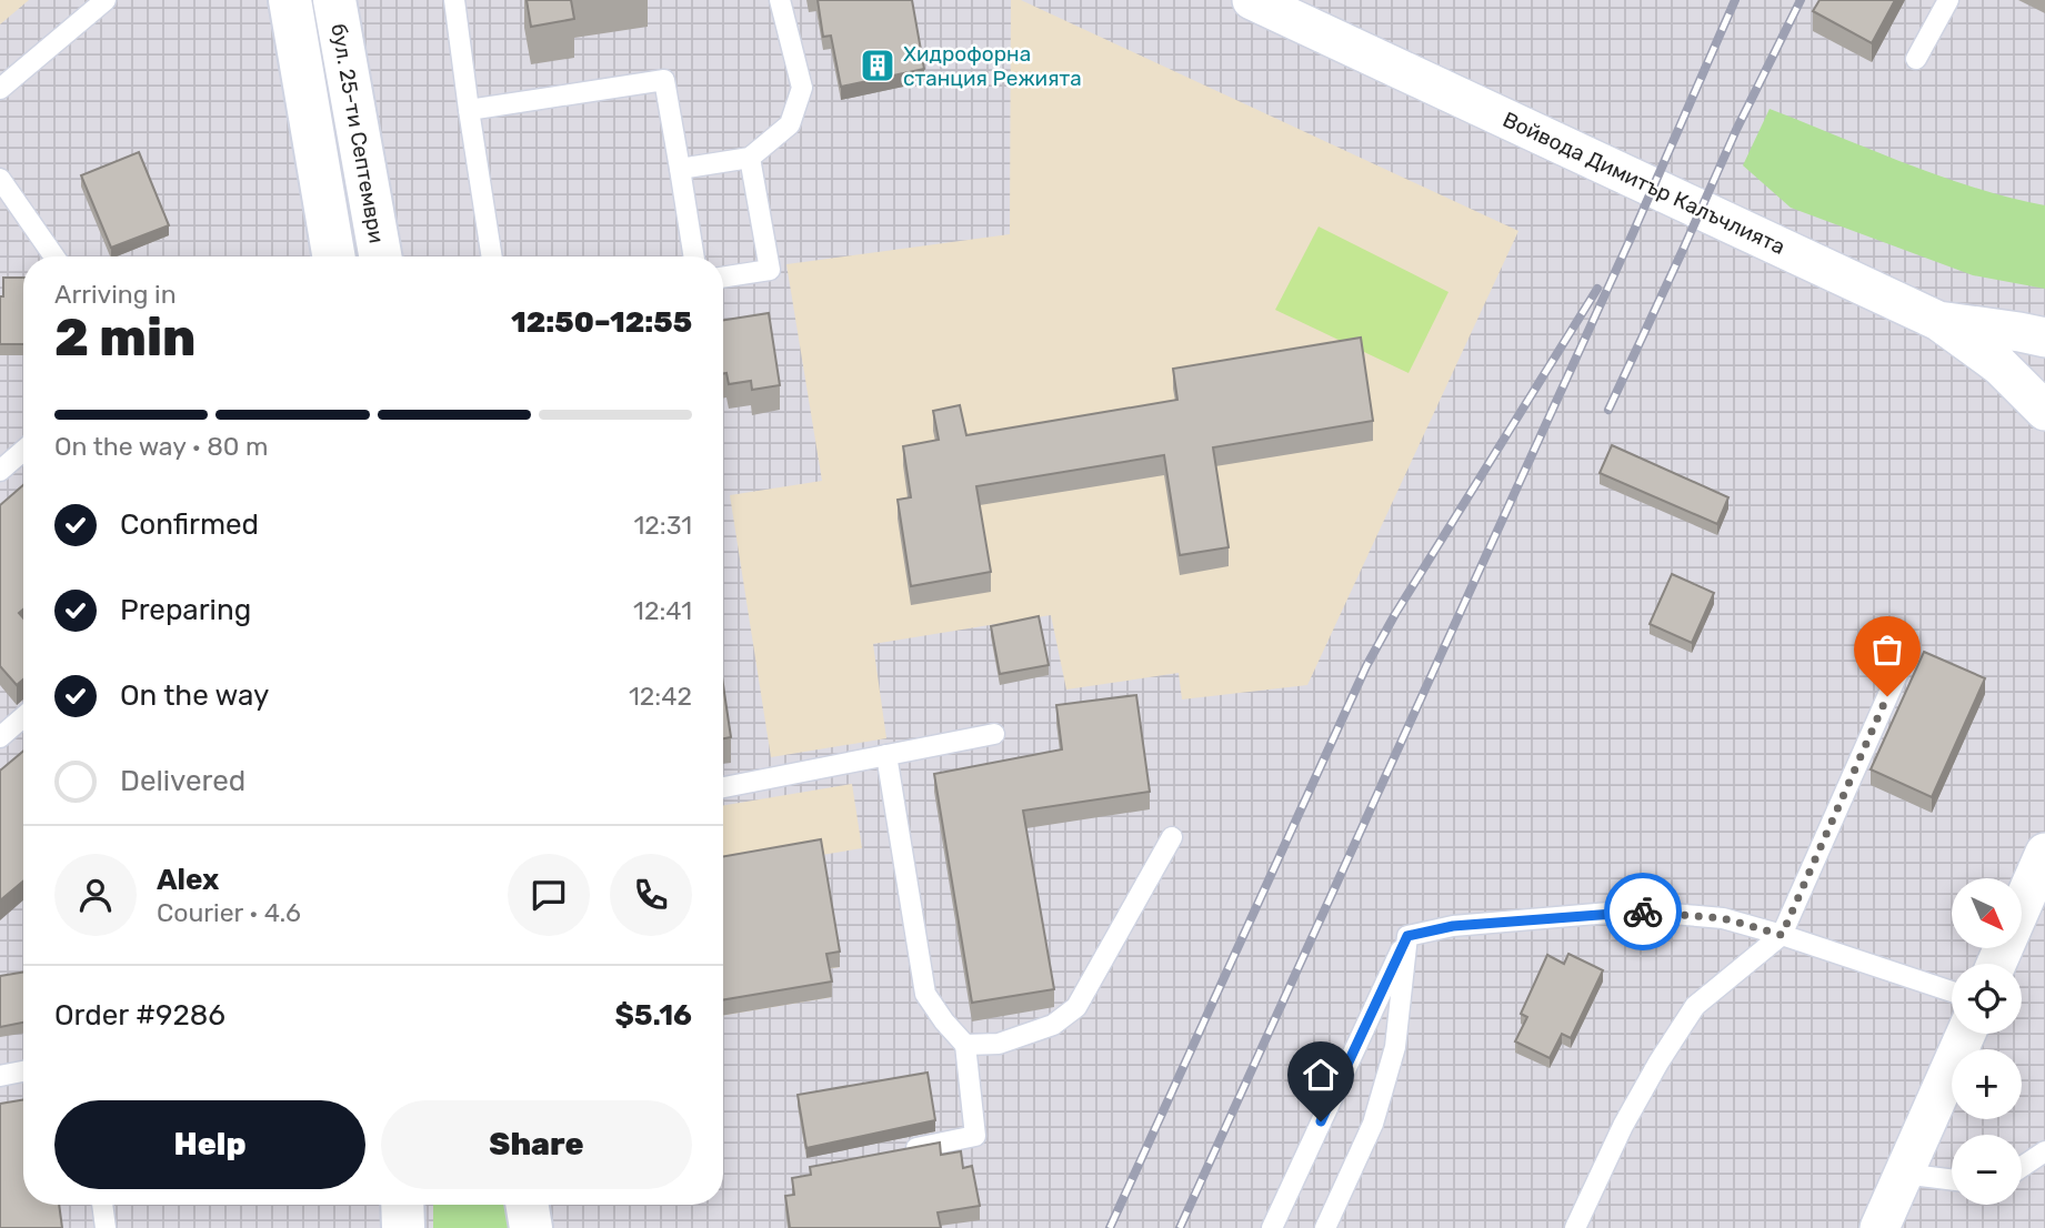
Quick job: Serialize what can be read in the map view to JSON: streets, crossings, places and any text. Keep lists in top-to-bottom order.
{
  "streets": {
    "main road": ["бул. 25-ти Септември"],
    "street": ["Войвода Димитър Калъчлията"]
  },
  "places": {
    "building": ["Хидрофорна станция Режията"]
  },
  "north": "bottom right",
  "page": {
    "heading": ["2 min", "Arriving in", "12:50–12:55"],
    "panel": [
      "Alex",
      "Courier · 4.6",
      "Order #9286",
      "$5.16"
    ],
    "bar": "On the way · 80 m",
    "list": [
      ["Confirmed", "12:31"],
      ["Preparing", "12:41"],
      ["On the way", "12:42"],
      "Delivered"
    ],
    "map_buttons": ["+", "−"],
    "buttons": ["Help", "Share"]
  }
}
